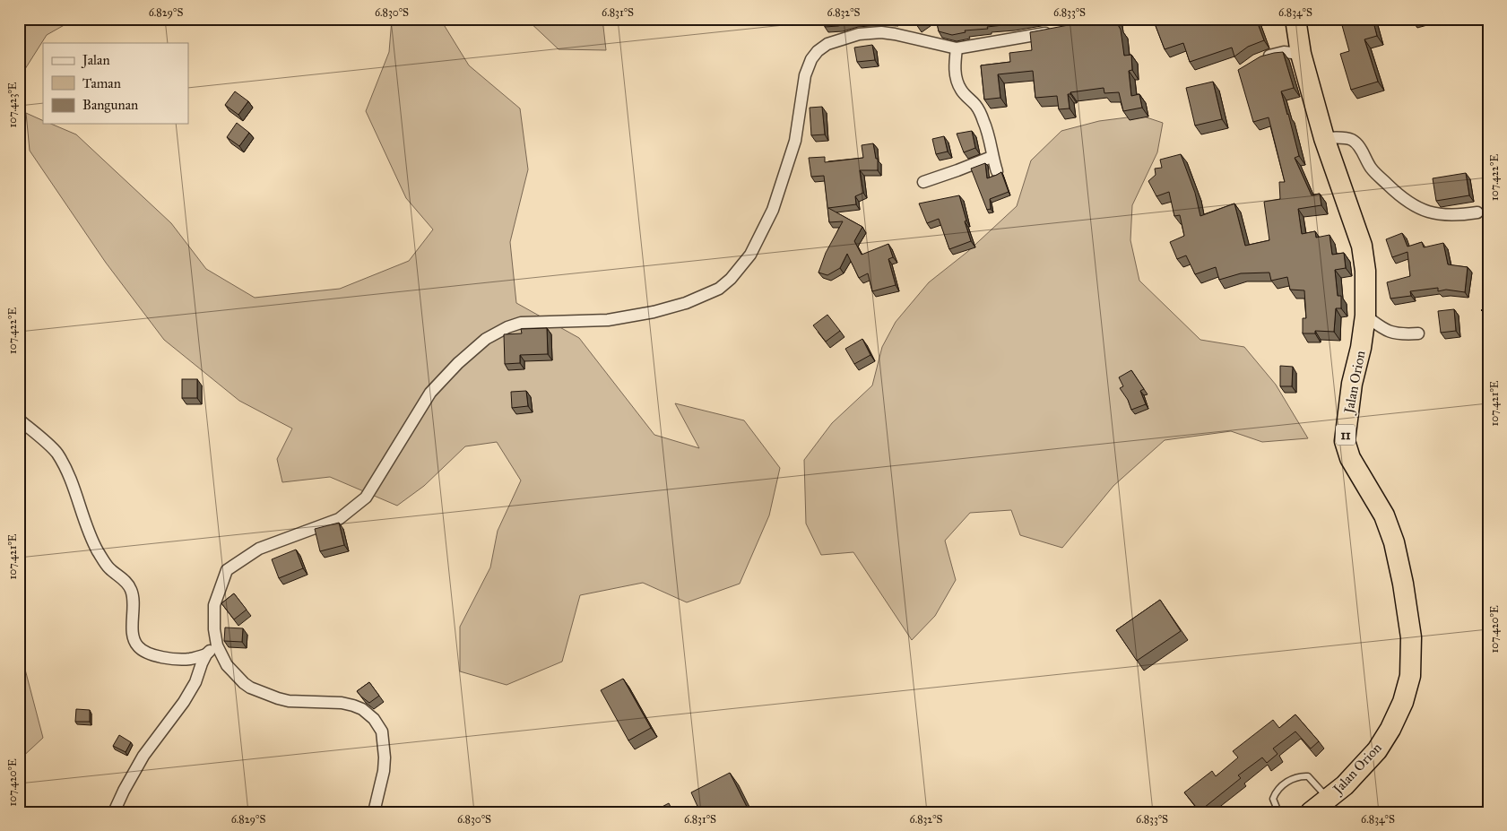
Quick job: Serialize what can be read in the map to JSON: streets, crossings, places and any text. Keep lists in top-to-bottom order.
{
  "streets": {
    "highway": ["Jalan Orion", "11"]
  },
  "legend": ["Jalan", "Taman", "Bangunan"],
  "coordinates": [
    "6.829°S",
    "6.830°S",
    "6.831°S",
    "6.832°S",
    "6.833°S",
    "6.834°S",
    "107.423°E",
    "107.422°E",
    "107.421°E",
    "107.420°E"
  ]
}
